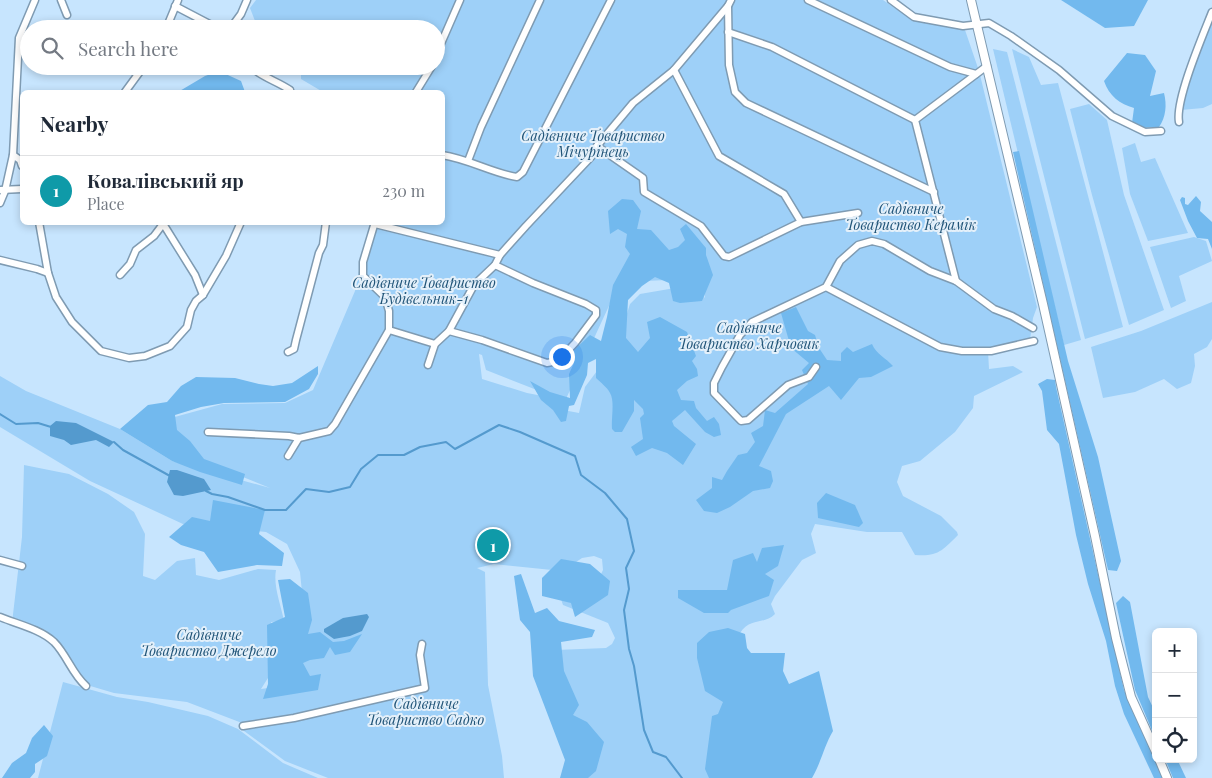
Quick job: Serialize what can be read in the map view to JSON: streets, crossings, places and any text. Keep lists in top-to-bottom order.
{
  "parks": [
    "Садівниче Товариство Мічурінець",
    "Садівниче Товариство Керамік",
    "Садівниче Товариство Будівельник-1",
    "Садівниче Товариство Харчовик",
    "Садівниче Товариство Джерело",
    "Садівниче Товариство Садко"
  ],
  "page": {
    "search": "Search here",
    "heading": "Nearby",
    "list": [
      {
        "mark": "1",
        "name": "Ковалівський яр",
        "note": "Place",
        "value": "230 m"
      }
    ],
    "pins": "1",
    "map_buttons": ["+", "−"]
  }
}
